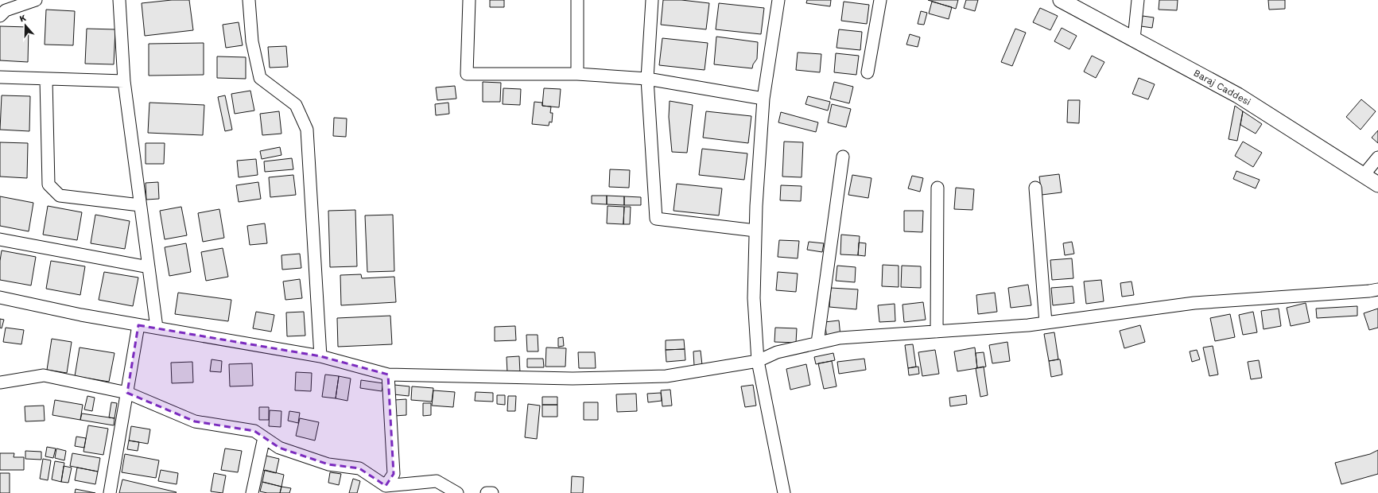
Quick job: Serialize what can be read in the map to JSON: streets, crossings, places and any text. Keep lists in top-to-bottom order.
{
  "streets": {
    "main road": ["Baraj Caddesi"]
  },
  "north": "top"
}
